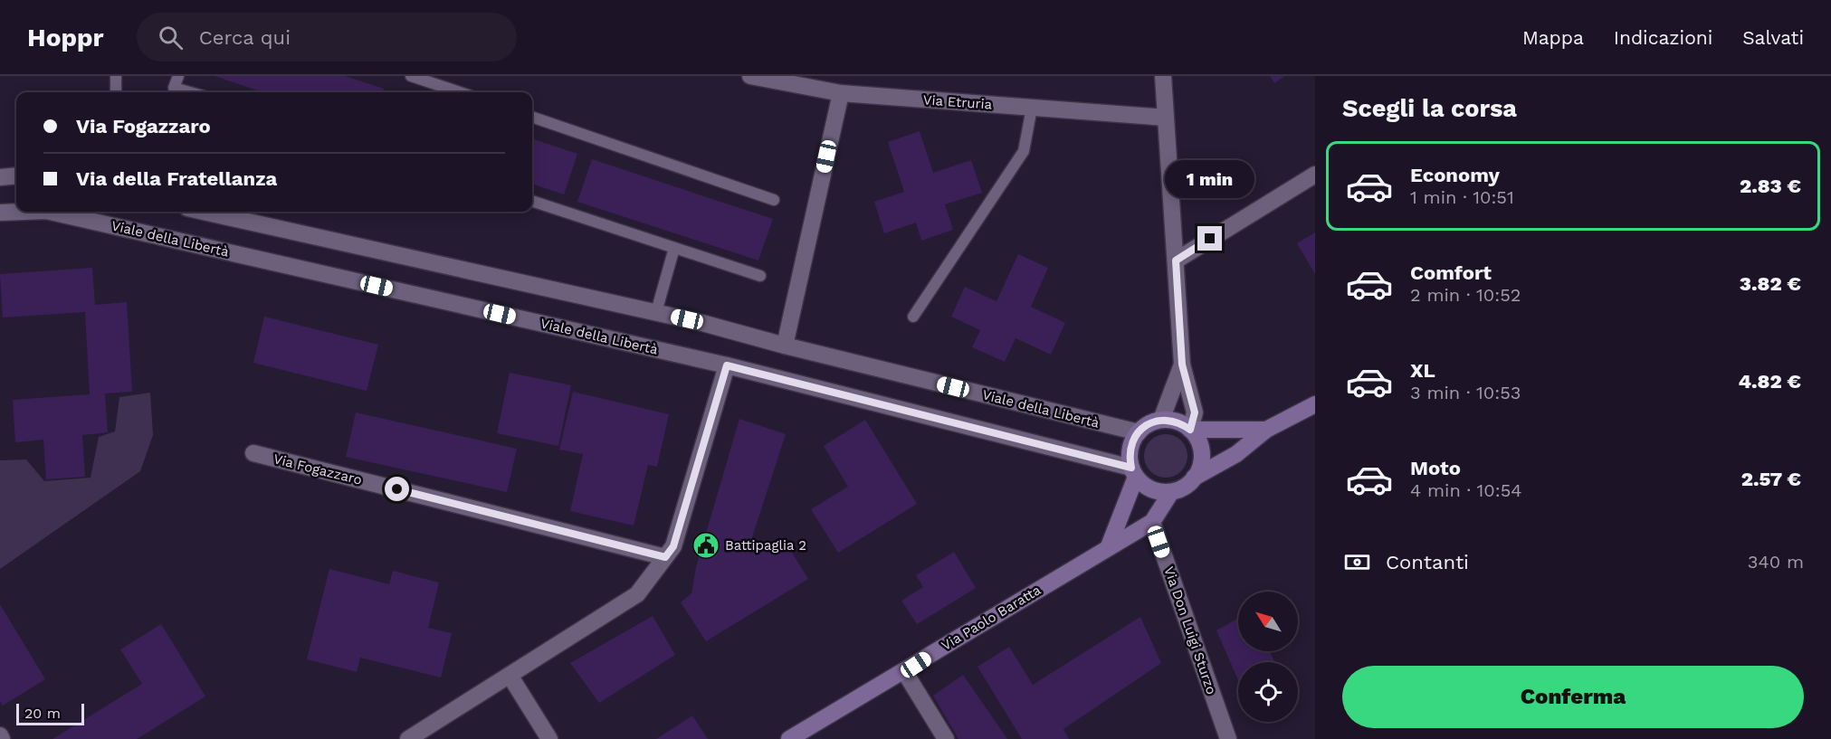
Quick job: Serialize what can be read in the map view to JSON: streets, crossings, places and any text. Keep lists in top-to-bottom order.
{
  "streets": {
    "main road": ["Via Paolo Baratta"],
    "street": [
      "Via Etruria",
      "Viale della Libertà",
      "Via Fogazzaro",
      "Via Don Luigi Sturzo"
    ]
  },
  "crossings": [
    ["Viale della Libertà", "Via Paolo Baratta"],
    ["Via Paolo Baratta", "Via Don Luigi Sturzo"]
  ],
  "places": {
    "public building": ["Battipaglia 2"]
  },
  "scale_bar": "20 m",
  "north": "top left",
  "page": {
    "header": "Hoppr",
    "search": "Cerca qui",
    "nav": ["Mappa", "Indicazioni", "Salvati"],
    "heading": "Scegli la corsa",
    "banner": ["Via Fogazzaro", "Via della Fratellanza"],
    "list": [
      {
        "name": "Economy",
        "note": "1 min · 10:51",
        "value": "2.83 €"
      },
      {
        "name": "Comfort",
        "note": "2 min · 10:52",
        "value": "3.82 €"
      },
      {
        "name": "XL",
        "note": "3 min · 10:53",
        "value": "4.82 €"
      },
      {
        "name": "Moto",
        "note": "4 min · 10:54",
        "value": "2.57 €"
      }
    ],
    "bubble": "1 min",
    "pay": ["Contanti", "340 m"],
    "buttons": "Conferma",
    "scale": "20 m"
  }
}
